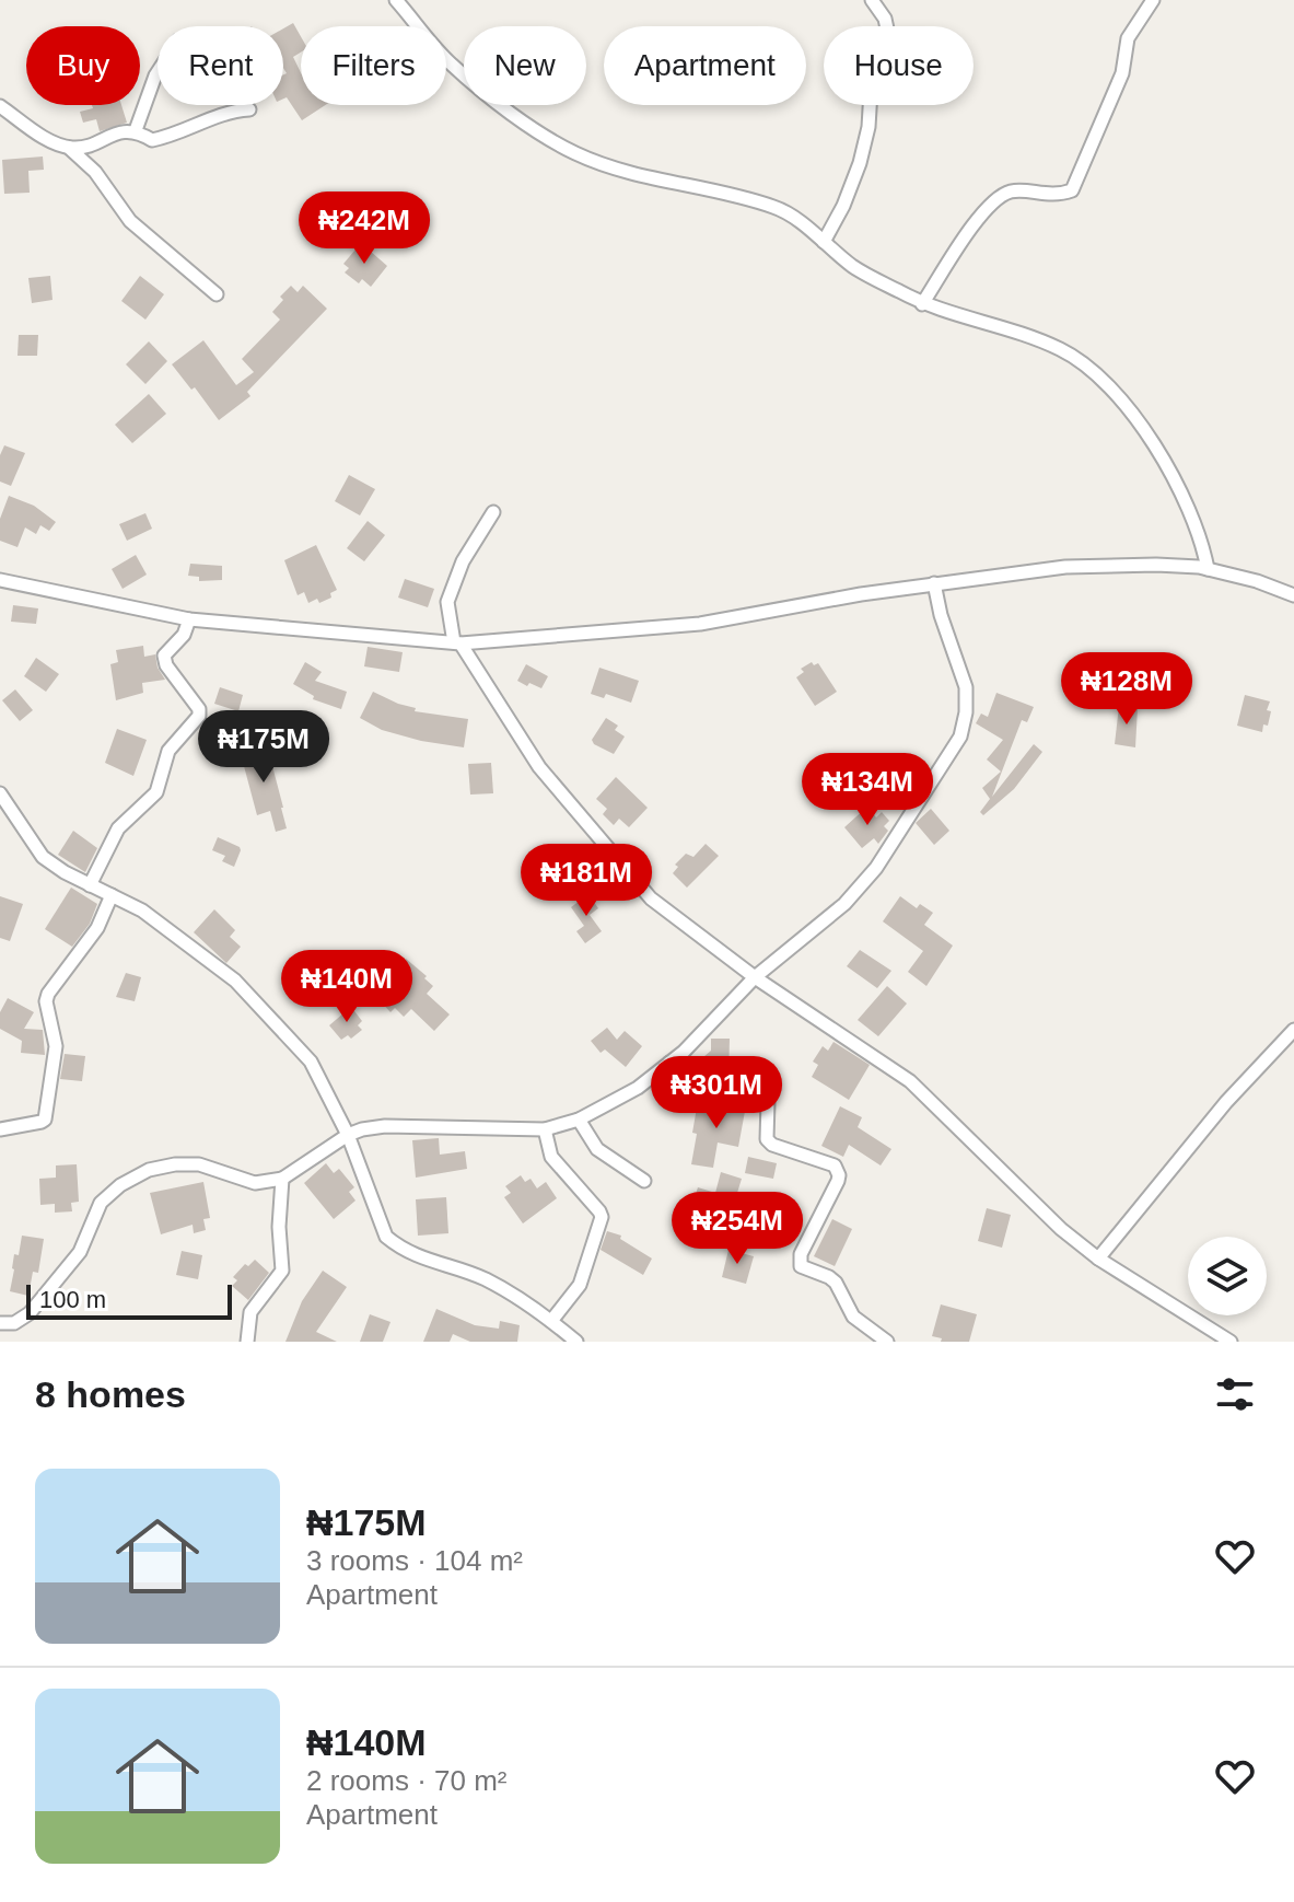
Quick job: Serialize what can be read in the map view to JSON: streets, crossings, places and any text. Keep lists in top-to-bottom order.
{
  "scale_bar": "100 m",
  "page": {
    "chip": [
      "Buy",
      "Rent",
      "Filters",
      "New",
      "Apartment",
      "House"
    ],
    "price": [
      "₦242M",
      "₦128M",
      "₦175M",
      "₦134M",
      "₦181M",
      "₦140M",
      "₦301M",
      "₦254M"
    ],
    "scale": "100 m",
    "heading": "8 homes",
    "list": [
      {
        "name": "₦175M",
        "note": "3 rooms · 104 m² · Apartment"
      },
      {
        "name": "₦140M",
        "note": "2 rooms · 70 m² · Apartment"
      }
    ]
  }
}
